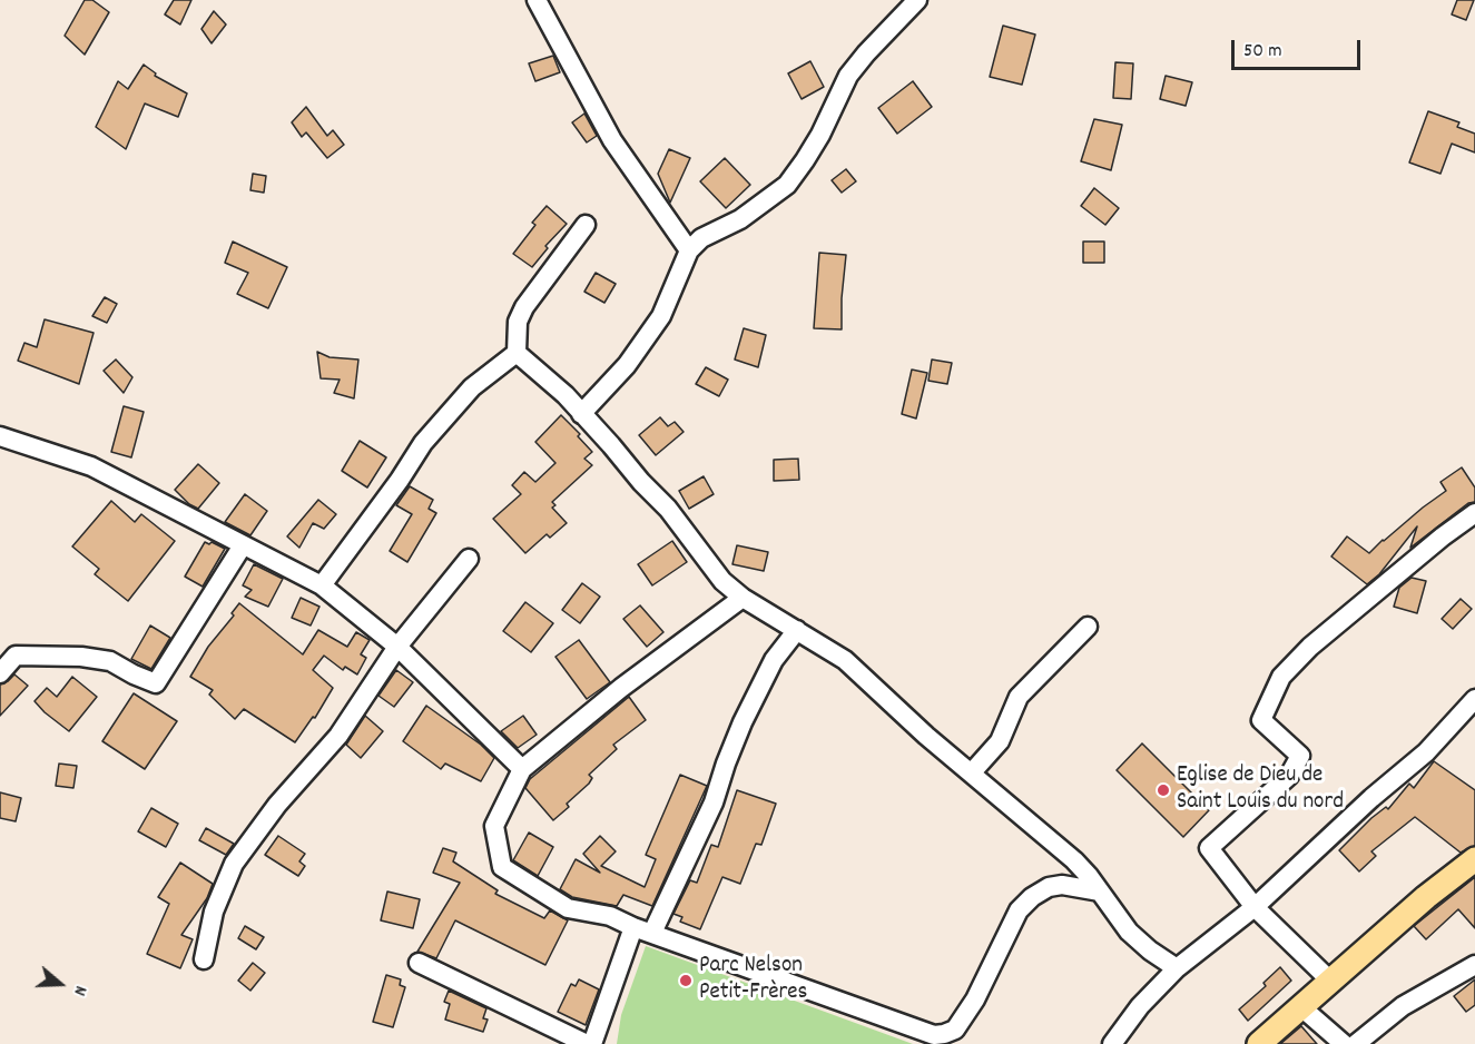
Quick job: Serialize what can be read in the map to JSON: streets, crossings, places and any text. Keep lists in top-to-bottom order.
{
  "places": ["Eglise de Dieu de Saint Louis du nord", "Parc Nelson Petit-Frères"],
  "scale_bar": "50 m",
  "north": "right"
}
